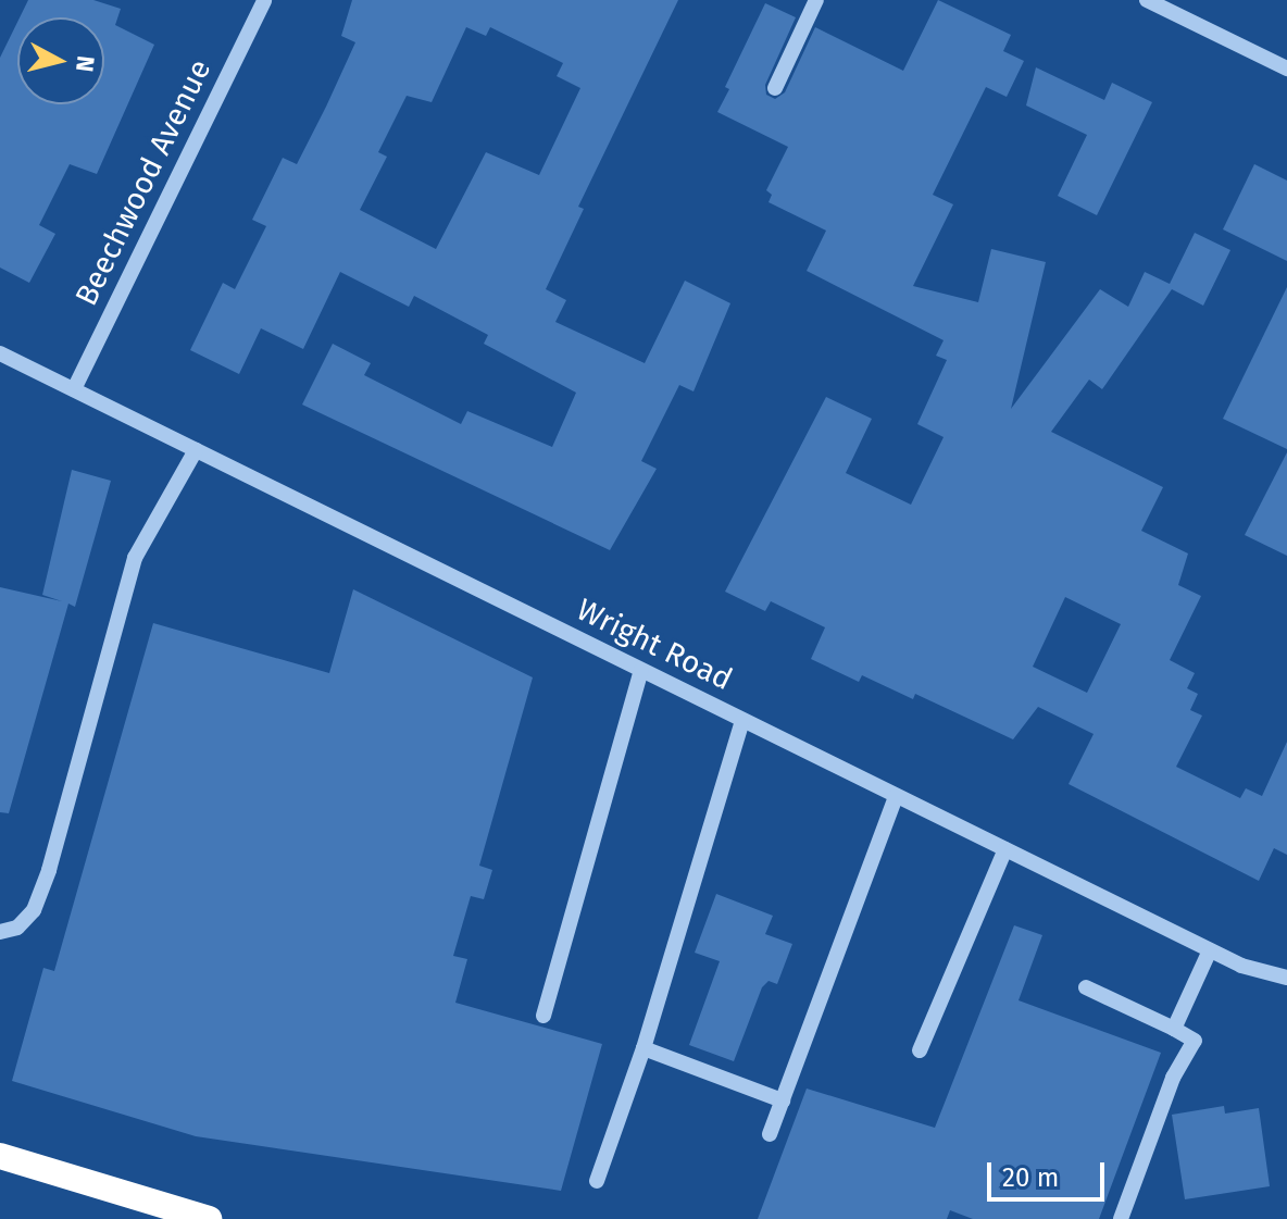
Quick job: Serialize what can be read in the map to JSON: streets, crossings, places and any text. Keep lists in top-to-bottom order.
{
  "streets": {
    "street": ["Beechwood Avenue", "Wright Road"]
  },
  "crossings": [
    ["Beechwood Avenue", "Wright Road"]
  ],
  "scale_bar": "20 m",
  "north": "right"
}
